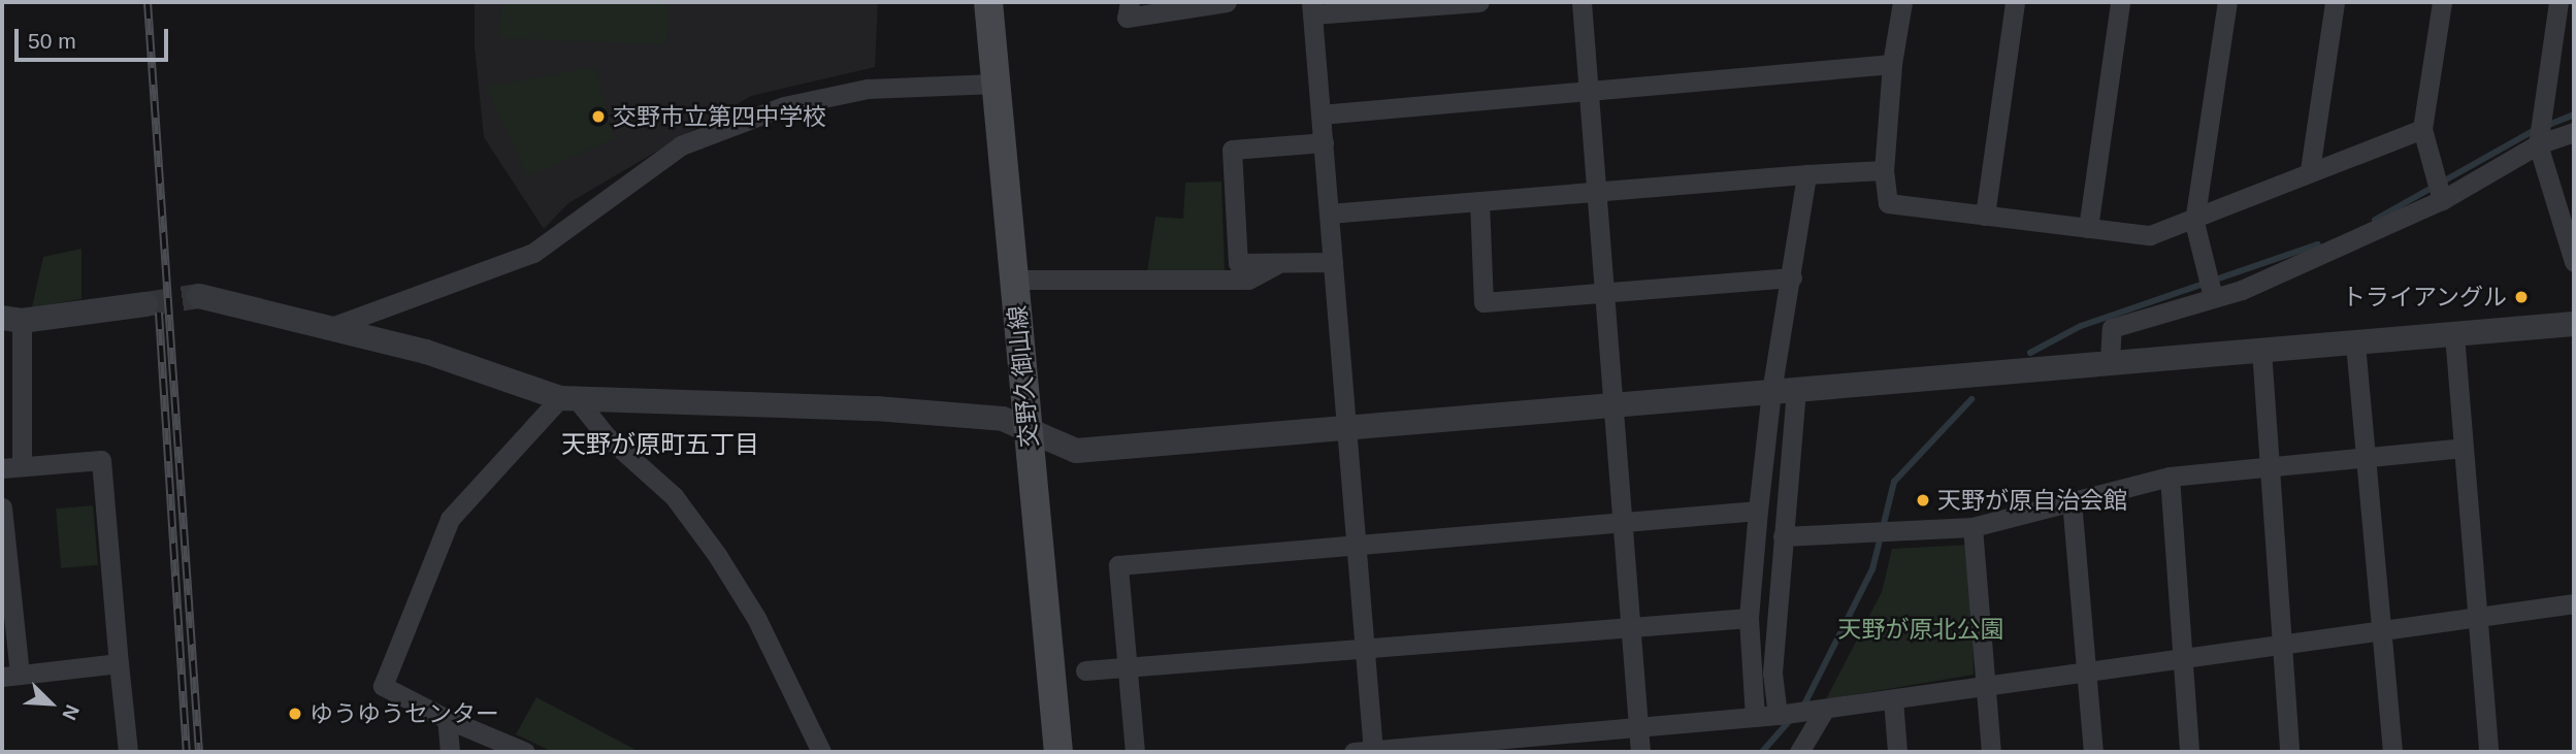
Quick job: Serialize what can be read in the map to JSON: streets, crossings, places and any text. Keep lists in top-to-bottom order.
{
  "streets": {
    "main road": ["交野久御山線"]
  },
  "districts": ["天野が原町五丁目"],
  "parks": ["天野が原北公園"],
  "places": [
    "交野市立第四中学校",
    "トライアングル",
    "天野が原自治会館",
    "ゆうゆうセンター"
  ],
  "scale_bar": "50 m",
  "north": "bottom right"
}
